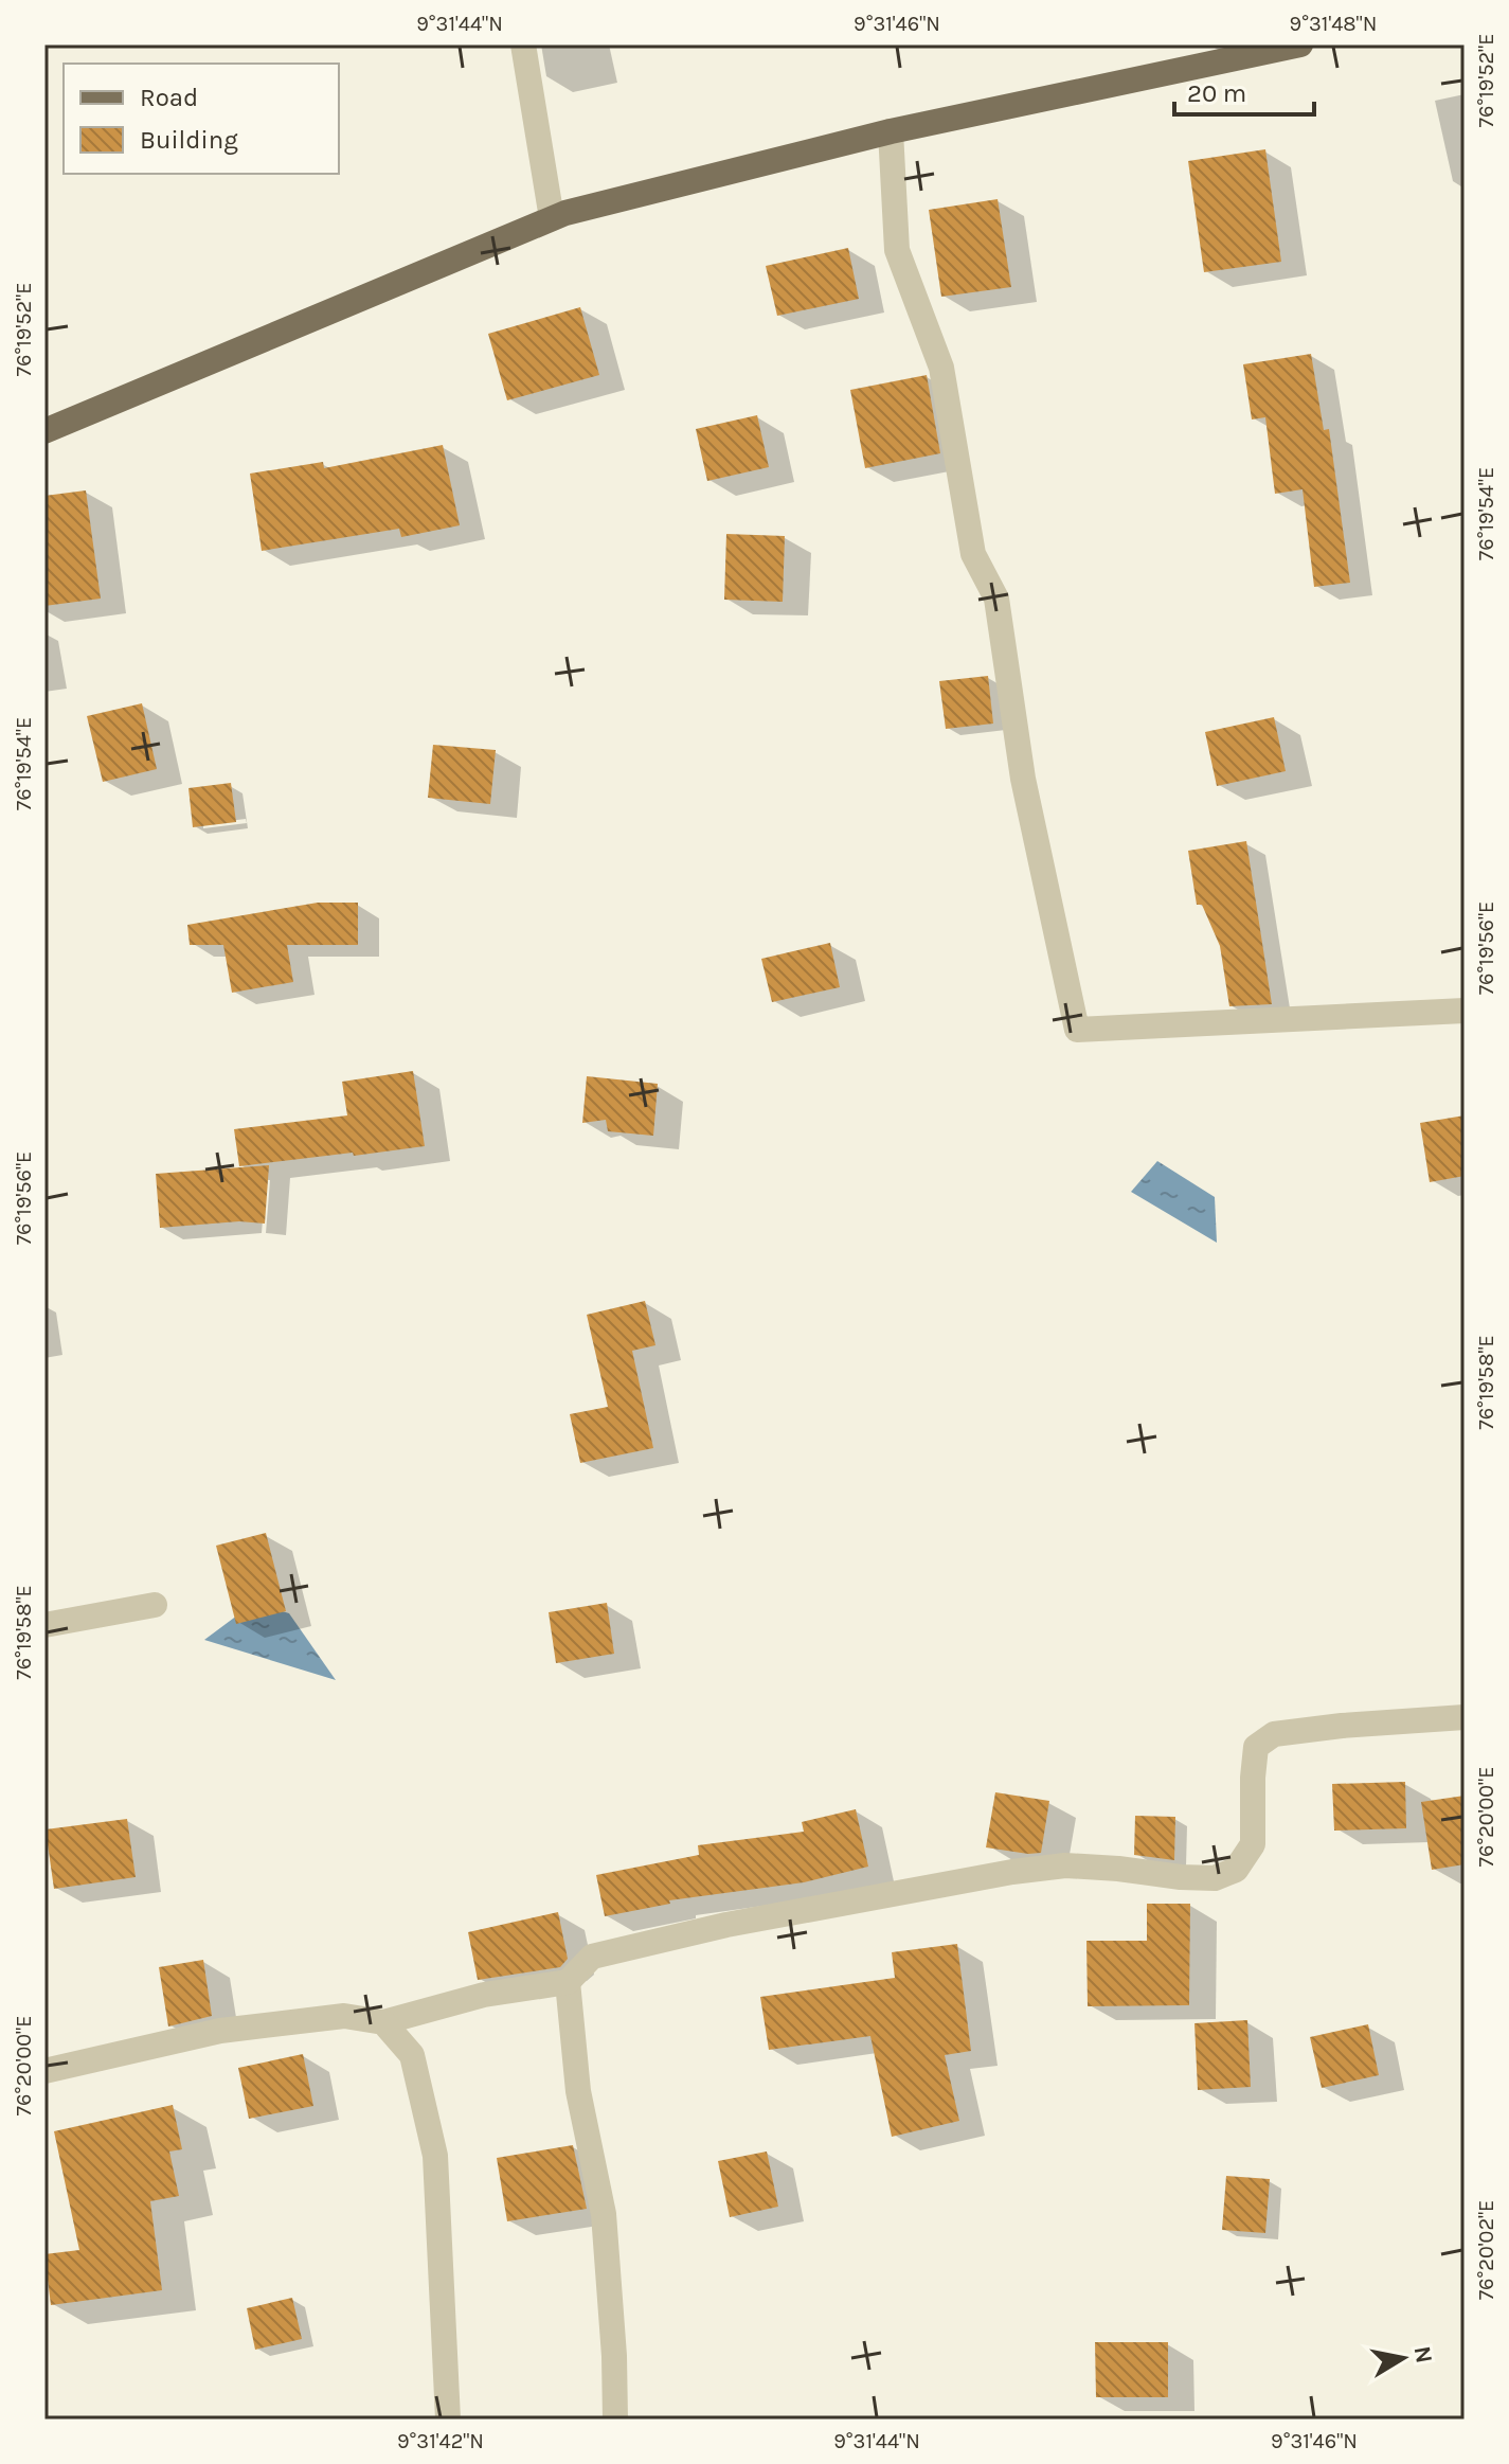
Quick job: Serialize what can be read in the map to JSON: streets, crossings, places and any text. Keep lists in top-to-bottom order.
{
  "legend": ["Road", "Building"],
  "scale_bar": "20 m",
  "north": "right",
  "coordinates": [
    "9°31'44\"N",
    "9°31'46\"N",
    "9°31'48\"N",
    "76°19'52\"E",
    "76°19'54\"E",
    "76°19'56\"E",
    "76°19'58\"E",
    "76°20'00\"E",
    "76°20'02\"E",
    "9°31'42\"N"
  ]
}
